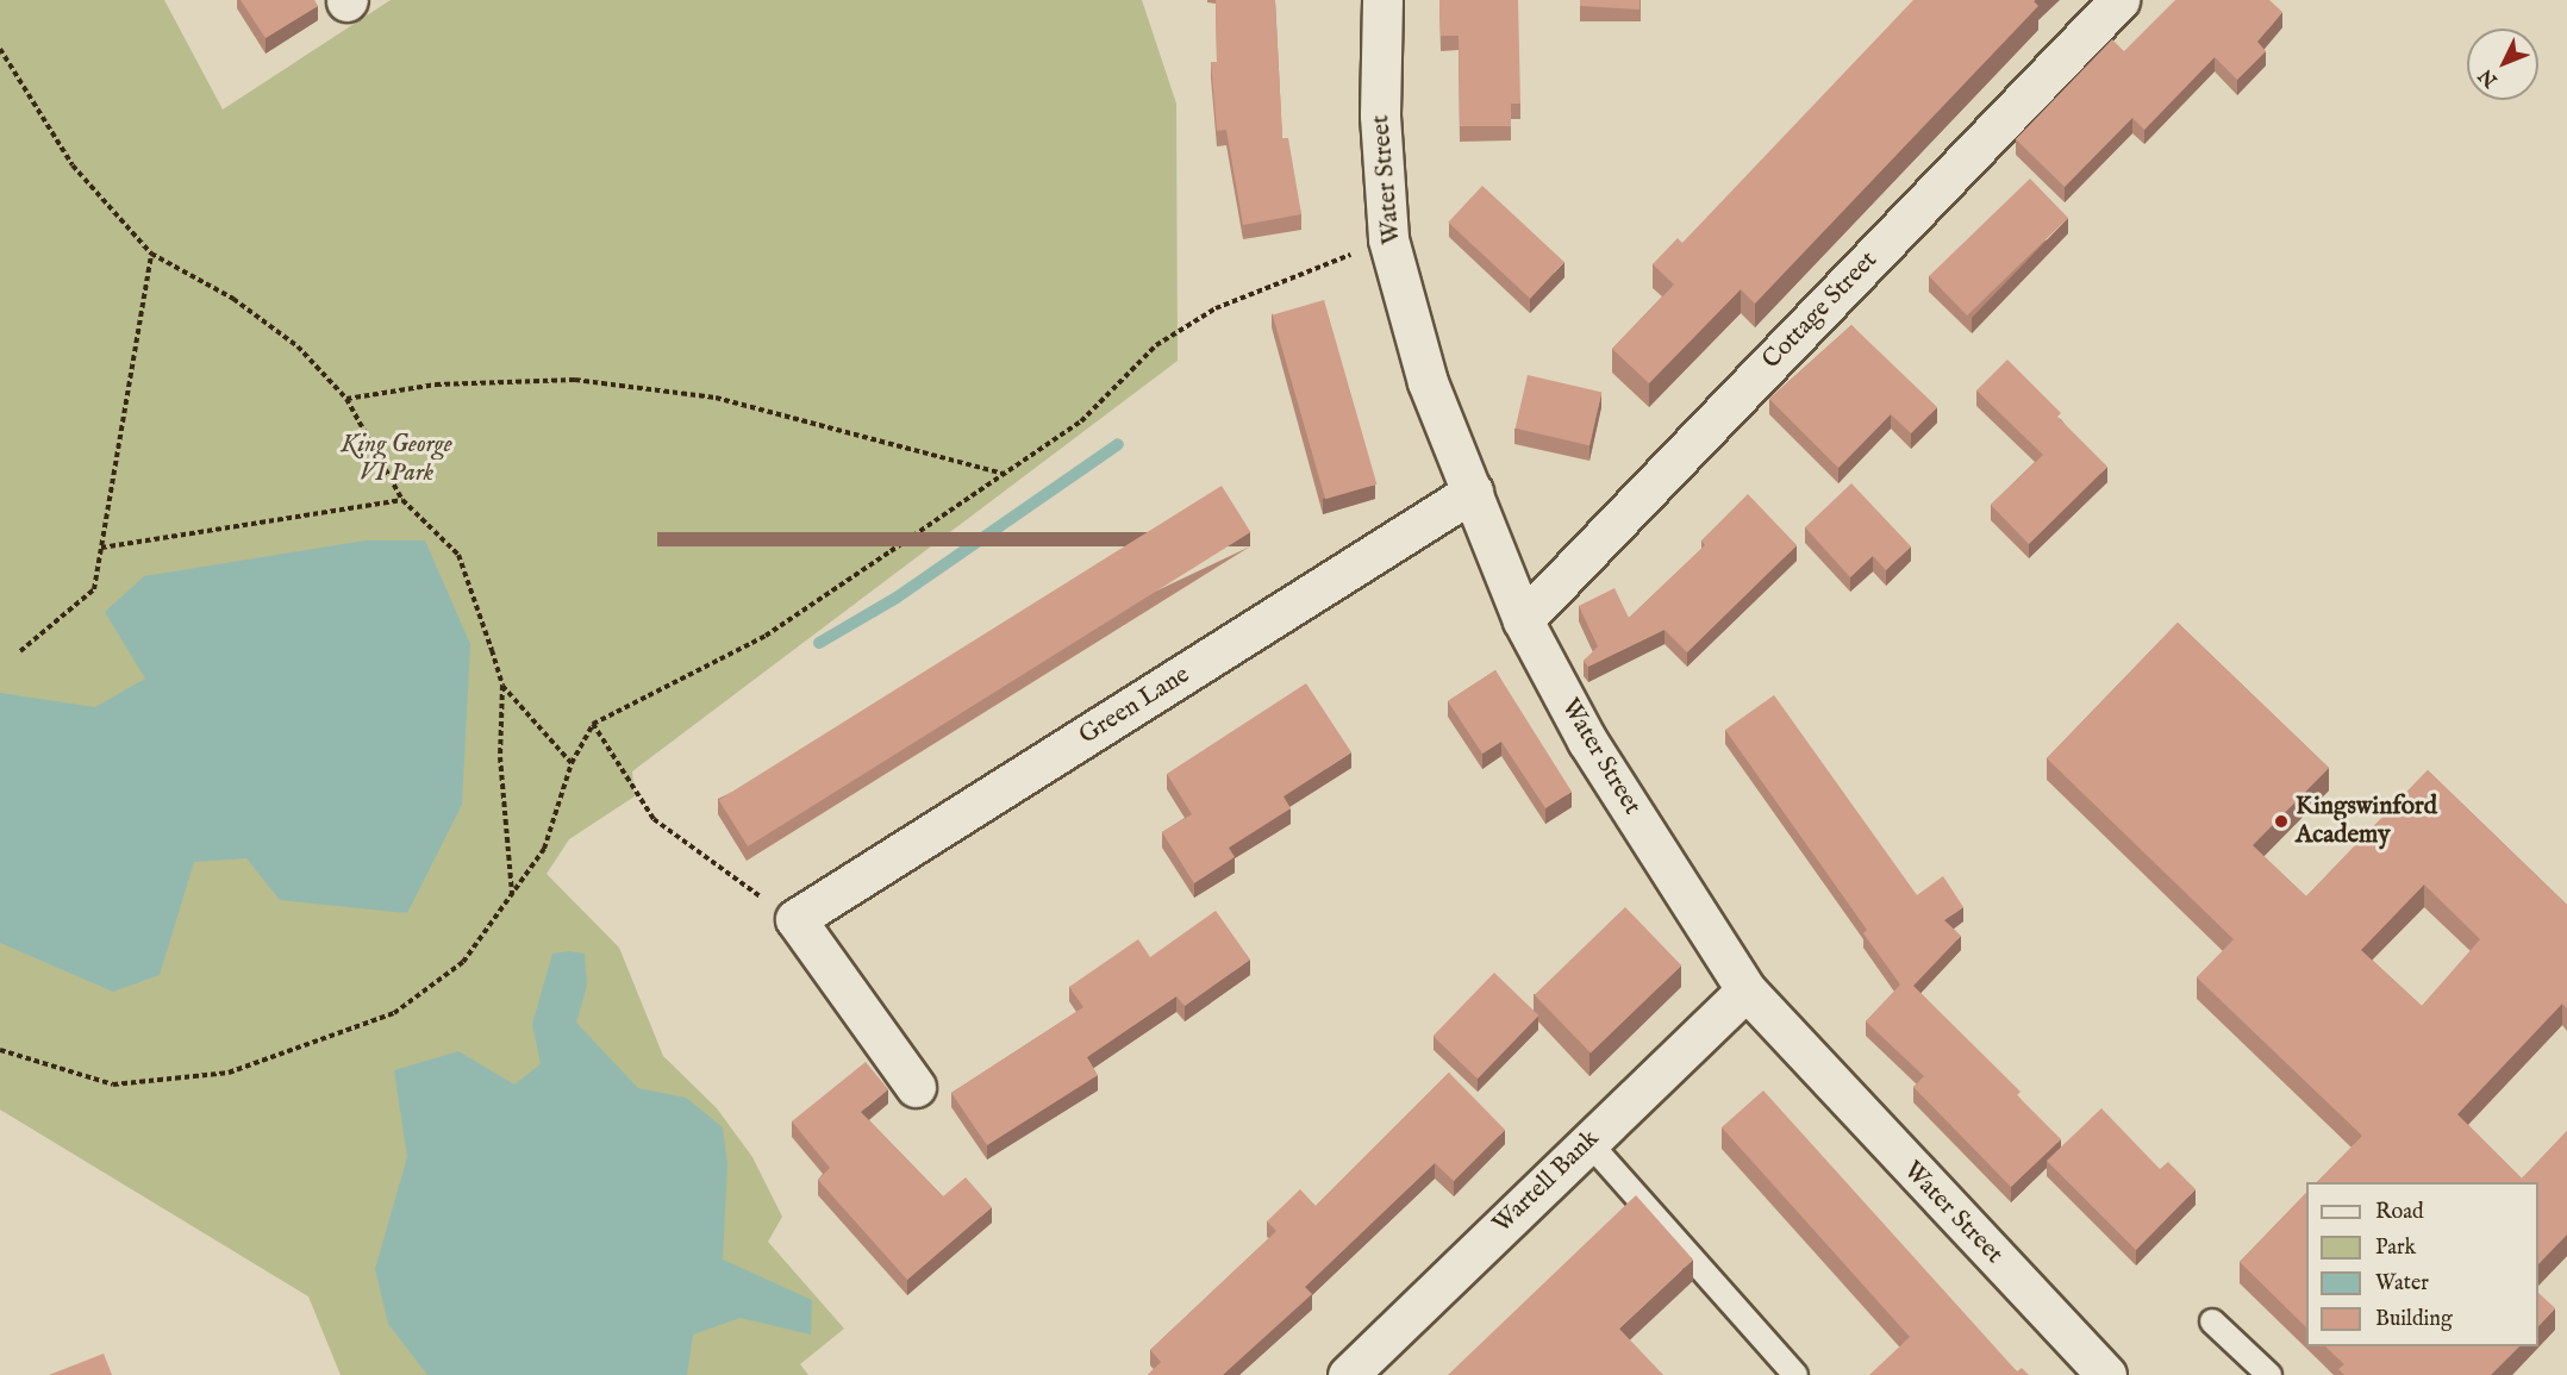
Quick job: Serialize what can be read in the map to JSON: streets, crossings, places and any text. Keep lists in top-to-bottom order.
{
  "streets": {
    "street": [
      "Water Street",
      "Cottage Street",
      "Green Lane",
      "Wartell Bank"
    ]
  },
  "crossings": [
    ["Water Street", "Cottage Street"],
    ["Water Street", "Green Lane"],
    ["Water Street", "Wartell Bank"]
  ],
  "parks": ["King George VI Park"],
  "places": ["Kingswinford Academy"],
  "legend": [
    "Road",
    "Park",
    "Water",
    "Building"
  ],
  "north": "bottom left"
}
